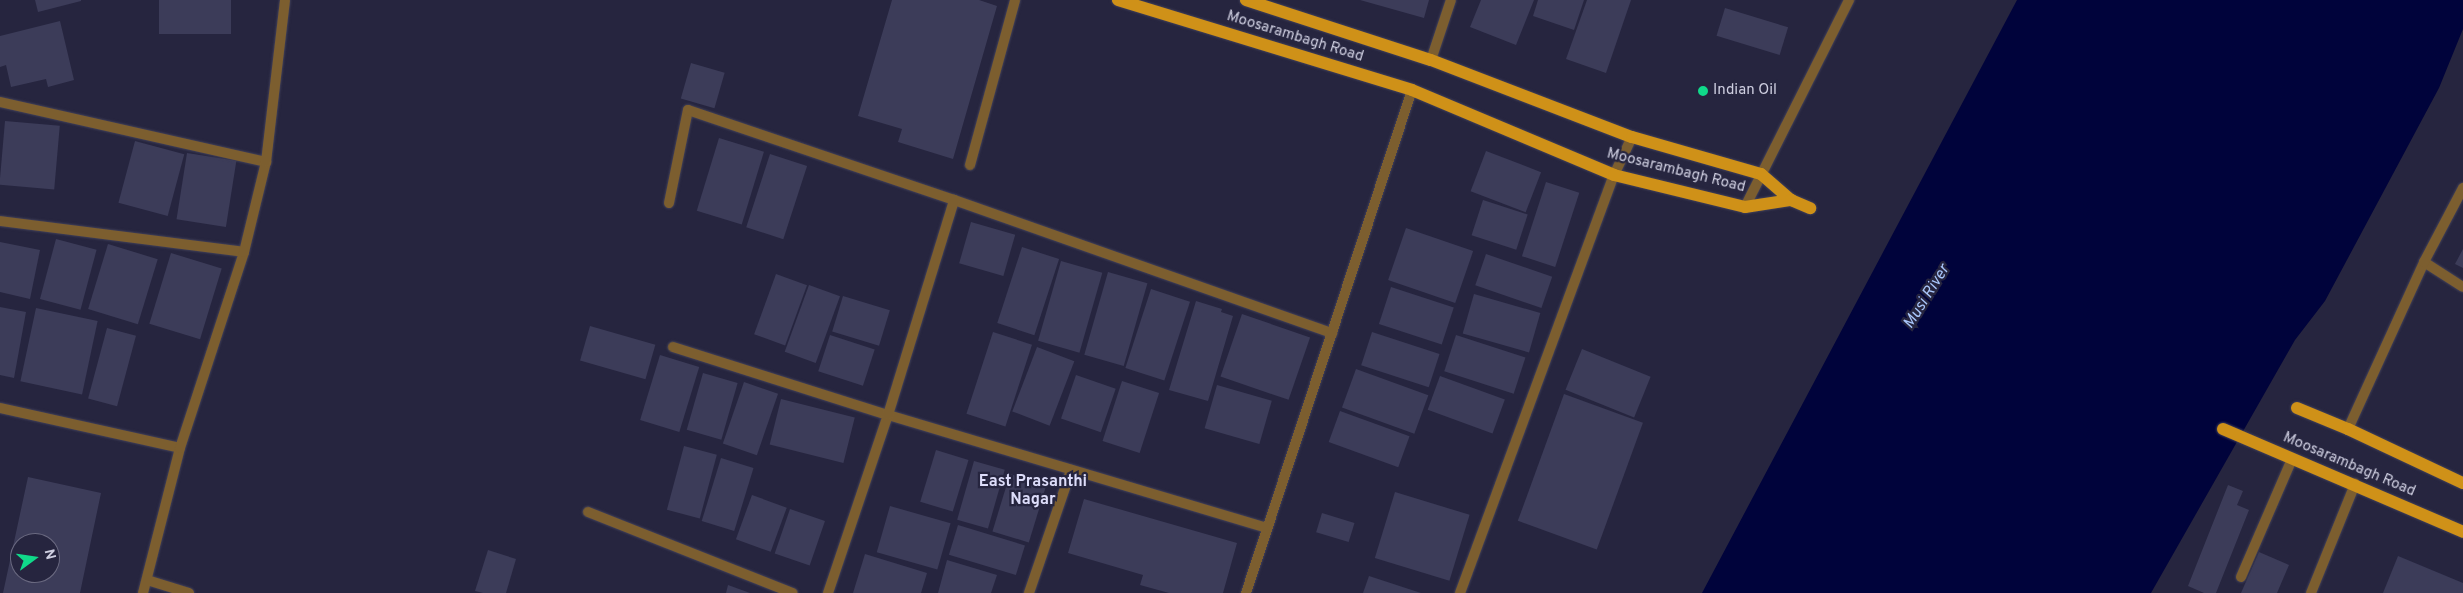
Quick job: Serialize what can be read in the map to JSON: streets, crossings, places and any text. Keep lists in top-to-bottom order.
{
  "streets": {
    "main road": ["Moosarambagh Road"]
  },
  "districts": ["East Prasanthi Nagar"],
  "water": ["Musi River"],
  "places": ["Indian Oil"],
  "north": "right"
}
